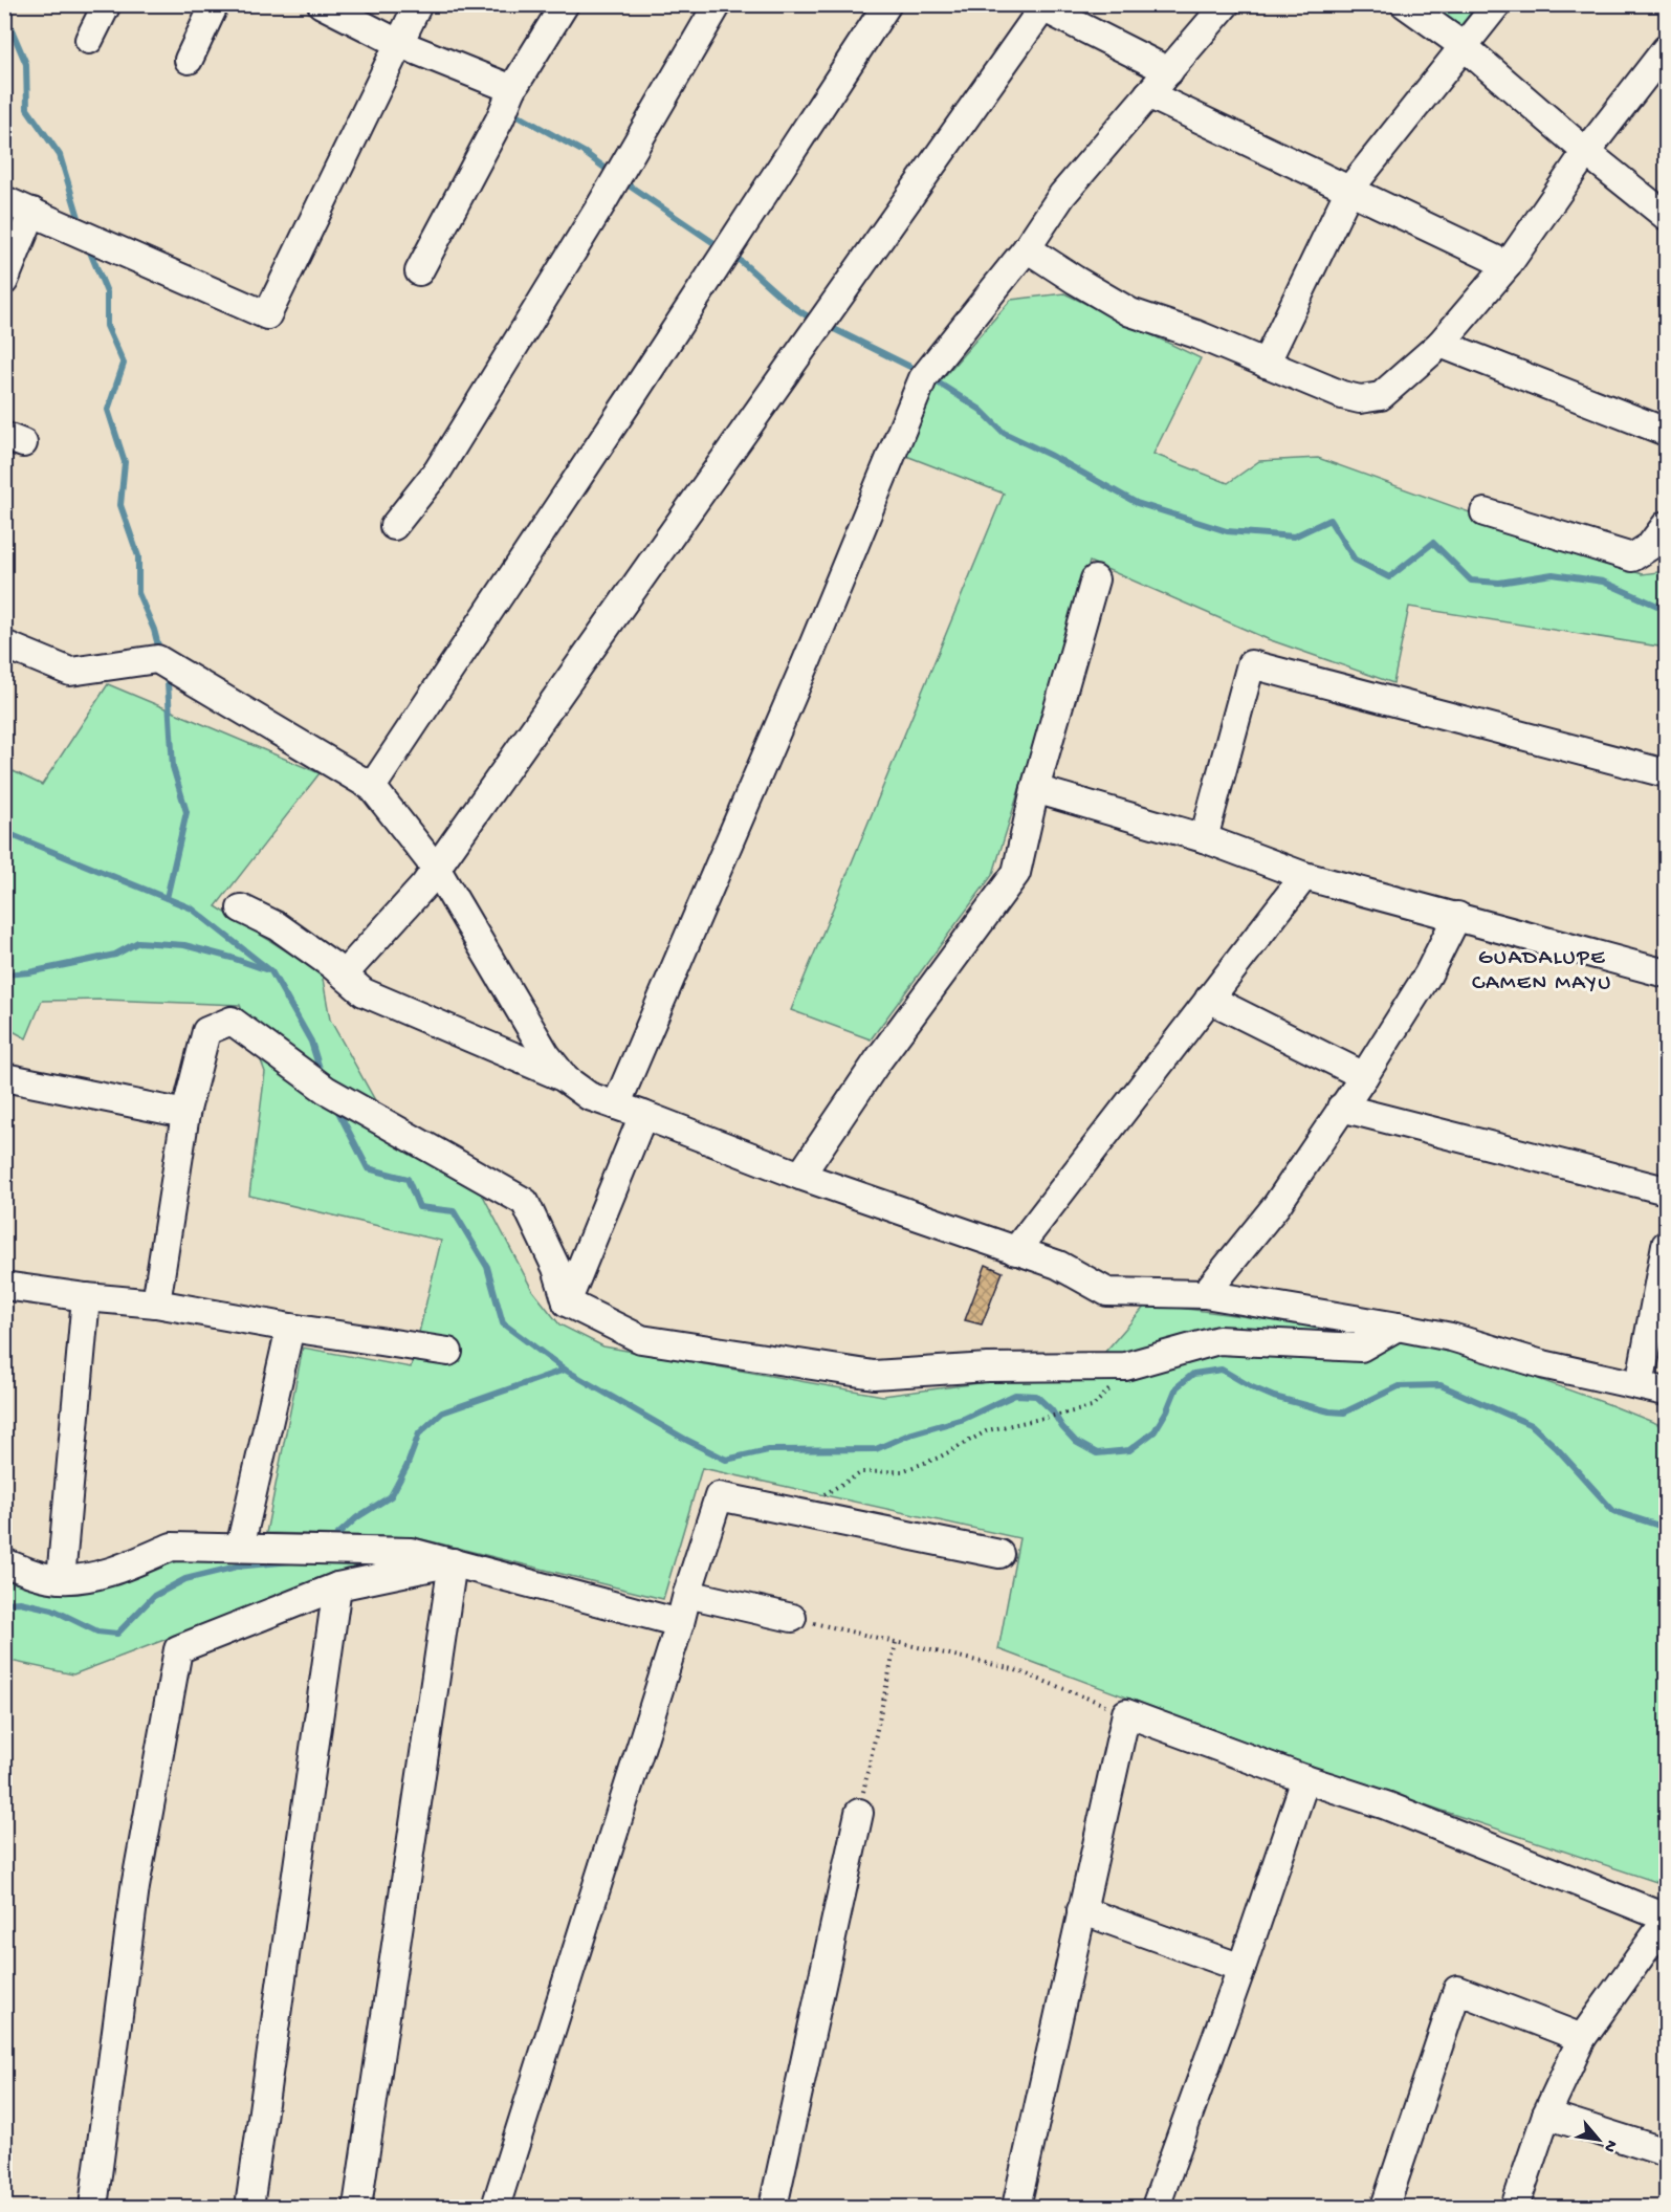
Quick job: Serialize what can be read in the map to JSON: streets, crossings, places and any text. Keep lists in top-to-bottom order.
{
  "districts": ["GUADALUPE CAMEN MAYU"],
  "north": "bottom right"
}
